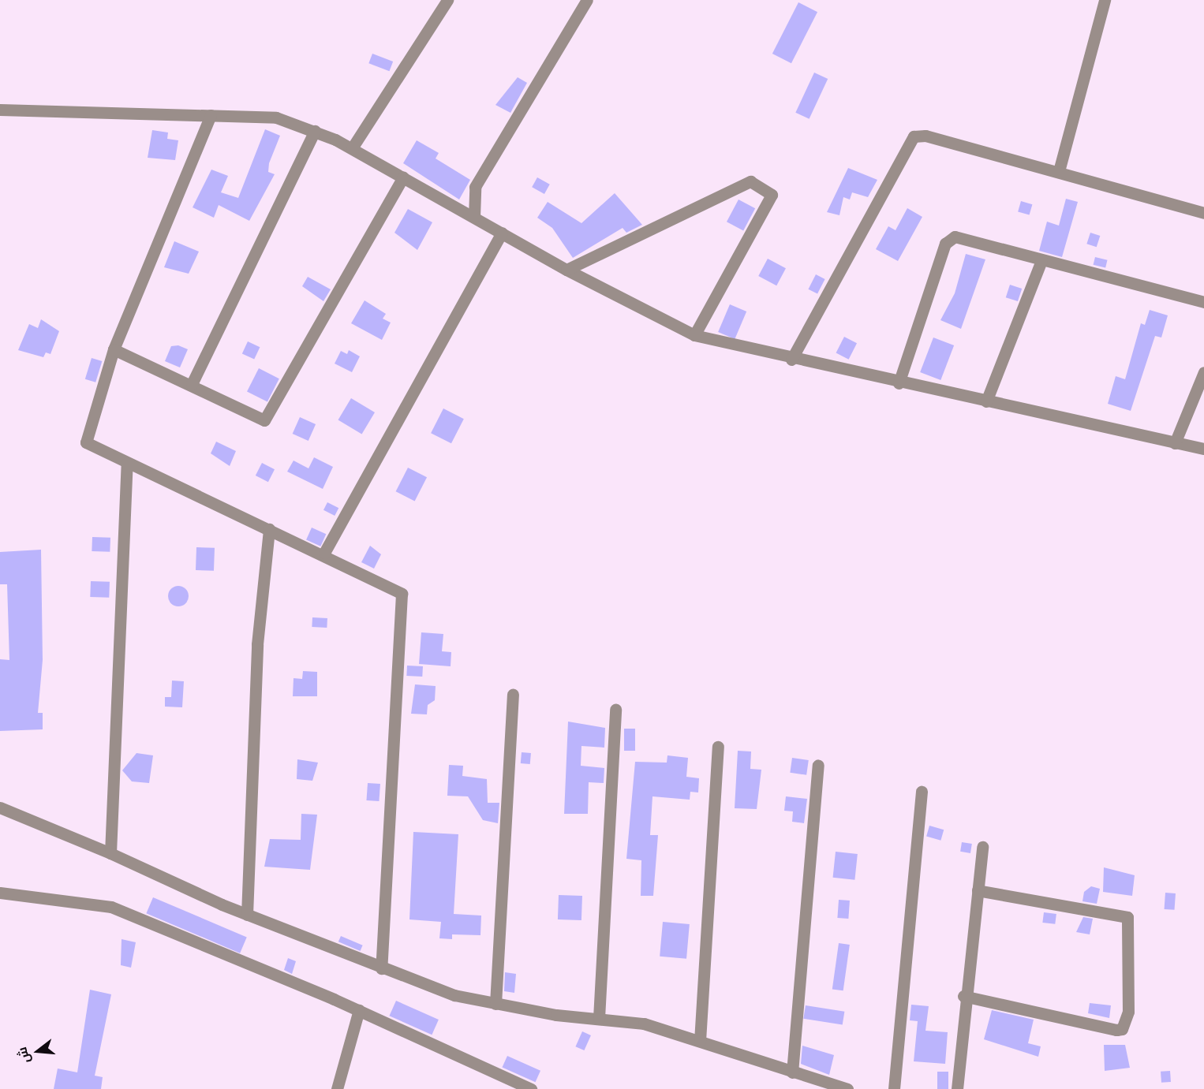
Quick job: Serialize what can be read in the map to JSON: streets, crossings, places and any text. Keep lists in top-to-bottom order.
{
  "north": "left"
}
